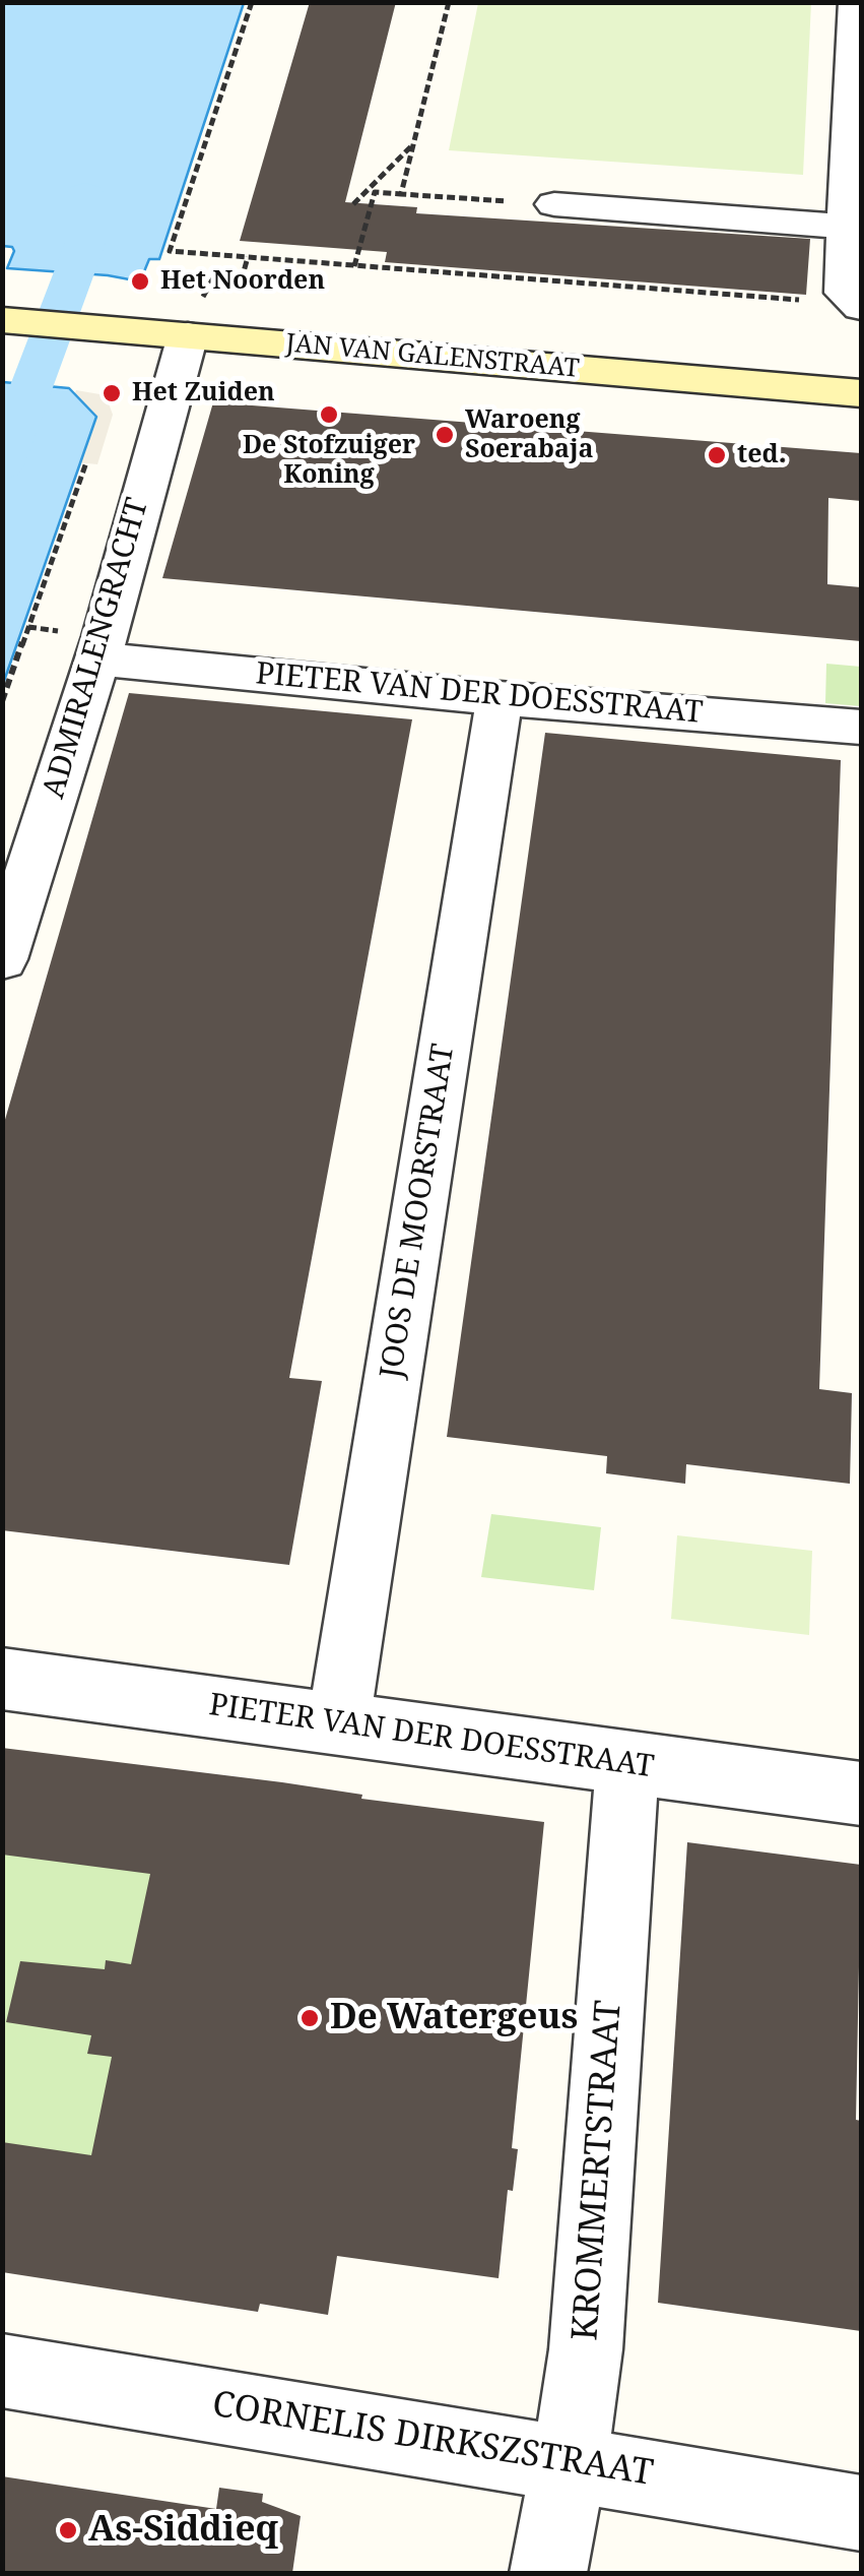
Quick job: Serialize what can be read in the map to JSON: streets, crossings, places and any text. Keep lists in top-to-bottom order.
{
  "streets": {
    "main road": ["JAN VAN GALENSTRAAT"],
    "street": [
      "ADMIRALENGRACHT",
      "PIETER VAN DER DOESSTRAAT",
      "JOOS DE MOORSTRAAT",
      "KROMMERTSTRAAT",
      "CORNELIS DIRKSZSTRAAT"
    ]
  },
  "crossings": [
    ["JAN VAN GALENSTRAAT", "ADMIRALENGRACHT"],
    ["ADMIRALENGRACHT", "PIETER VAN DER DOESSTRAAT"],
    ["PIETER VAN DER DOESSTRAAT", "JOOS DE MOORSTRAAT"],
    ["PIETER VAN DER DOESSTRAAT", "KROMMERTSTRAAT"],
    ["KROMMERTSTRAAT", "CORNELIS DIRKSZSTRAAT"]
  ],
  "places": [
    "Het Noorden",
    "Het Zuiden",
    "De Stofzuiger Koning",
    "Waroeng Soerabaja",
    "ted.",
    "De Watergeus",
    "As-Siddieq"
  ]
}
